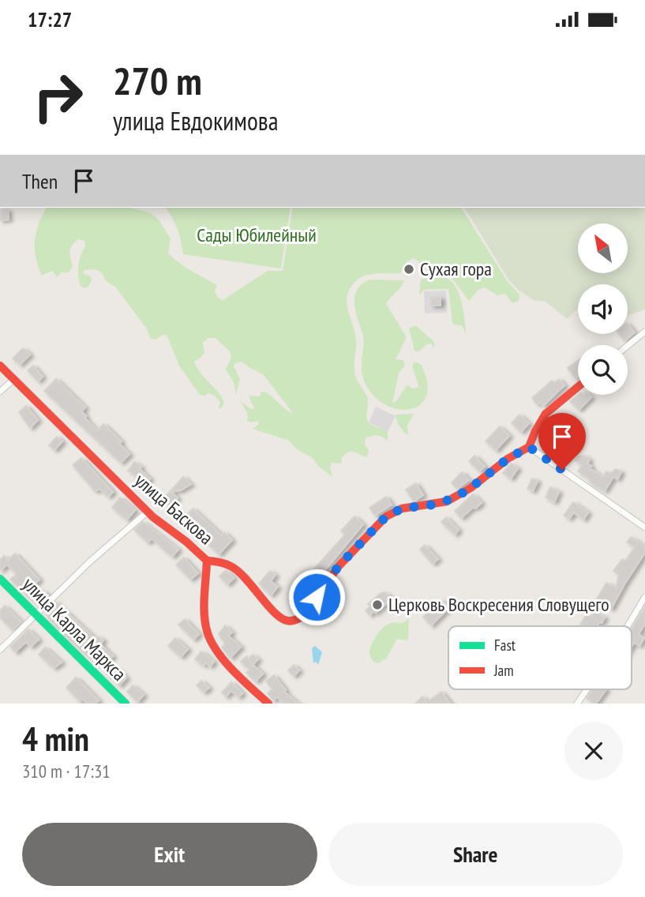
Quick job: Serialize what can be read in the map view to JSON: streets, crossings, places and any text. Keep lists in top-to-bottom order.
{
  "streets": {
    "street": ["улица Баскова", "улица Карла Маркса"]
  },
  "parks": ["Сады Юбилейный"],
  "places": ["Сухая гора", "Церковь Воскресения Словущего"],
  "legend": ["Fast", "Jam"],
  "north": "top left",
  "page": {
    "status": "17:27",
    "turn": ["270 m", "улица Евдокимова"],
    "then": "Then",
    "heading": ["4 min", "310 m · 17:31"],
    "buttons": ["Exit", "Share"]
  }
}
